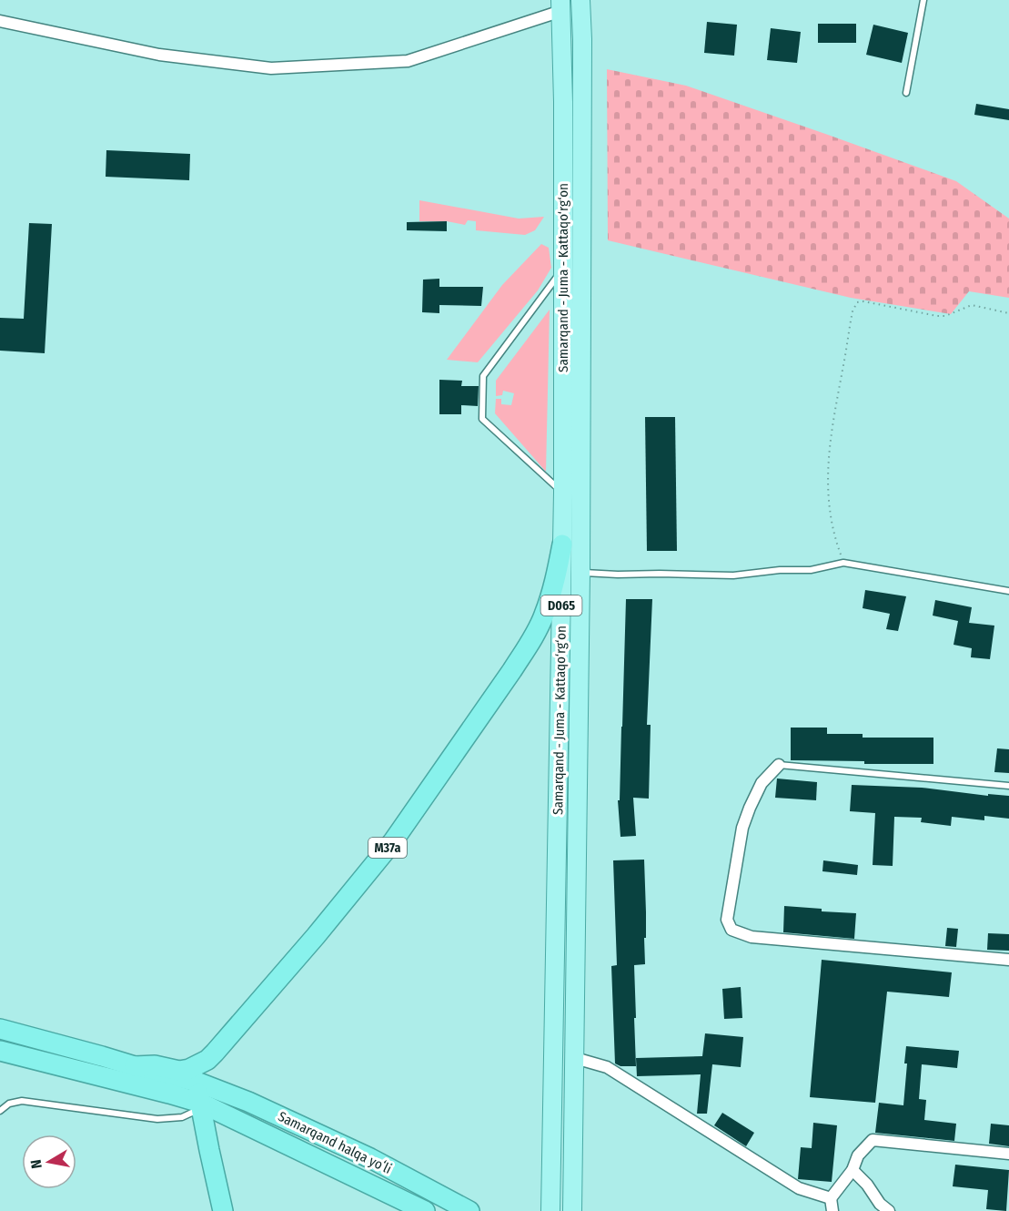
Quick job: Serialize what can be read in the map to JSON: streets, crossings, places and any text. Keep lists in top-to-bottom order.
{
  "streets": {
    "highway": ["M37a", "Samarqand halqa yoʻli"],
    "main road": ["Samarqand - Juma - Kattaqo‘rg‘on", "D065"]
  },
  "crossings": [
    ["Samarqand - Juma - Kattaqo‘rg‘on", "M37a"],
    ["M37a", "Samarqand halqa yoʻli"]
  ],
  "north": "left"
}
